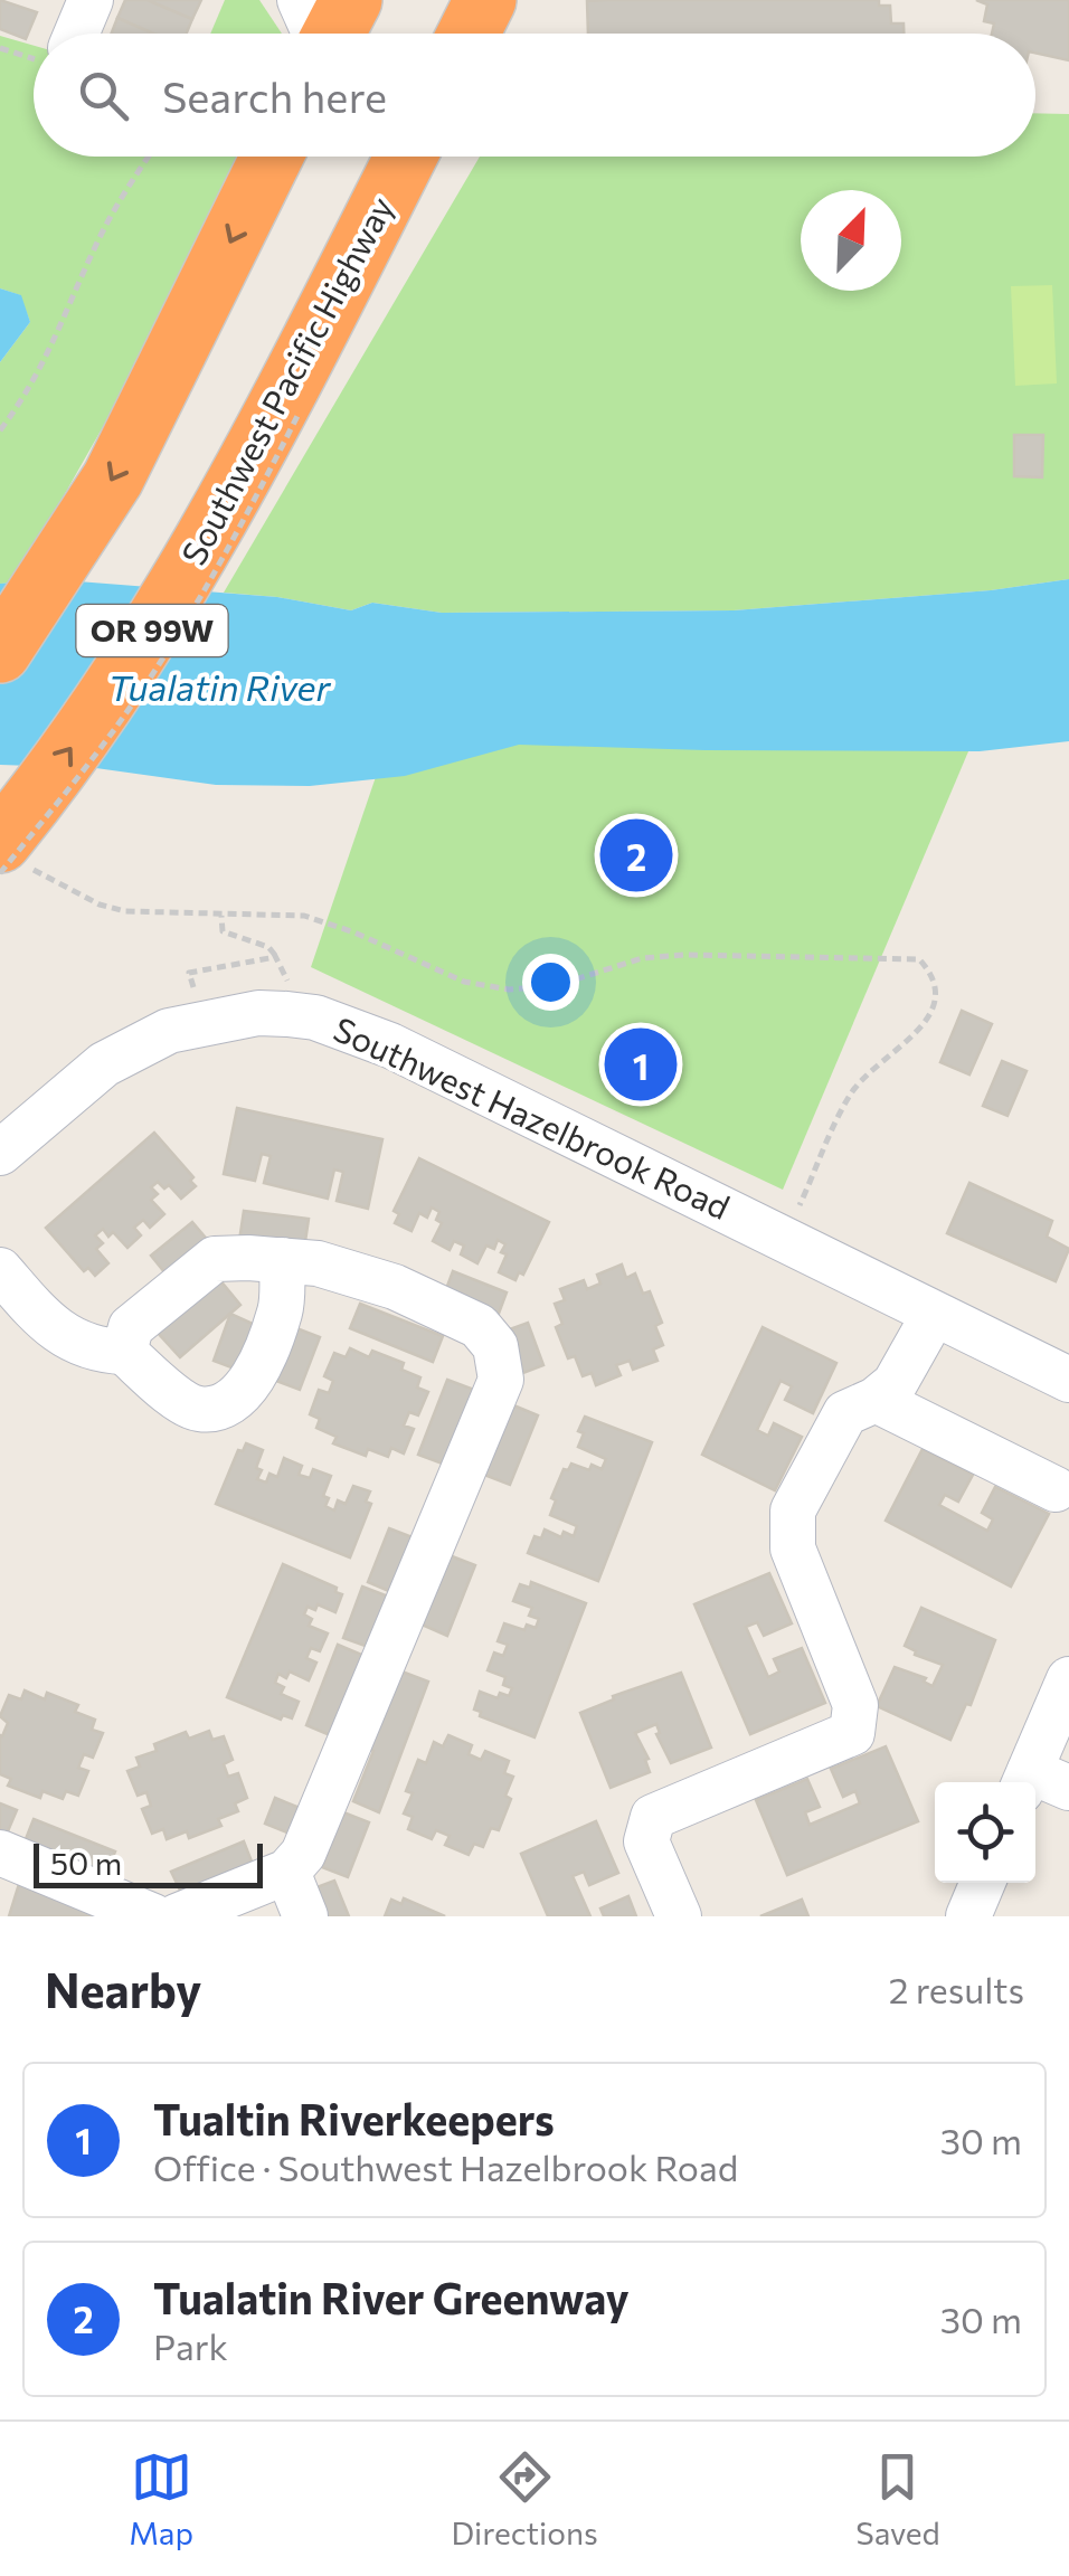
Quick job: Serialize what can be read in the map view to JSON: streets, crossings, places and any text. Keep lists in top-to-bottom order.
{
  "streets": {
    "highway": ["Southwest Pacific Highway", "OR 99W"],
    "street": ["Southwest Hazelbrook Road"]
  },
  "water": ["Tualatin River"],
  "scale_bar": "50 m",
  "north": "top right",
  "page": {
    "search": "Search here",
    "pins": ["2", "1"],
    "scale": "50 m",
    "heading": ["Nearby", "2 results"],
    "list": [
      {
        "mark": "1",
        "name": "Tualtin Riverkeepers",
        "note": "Office · Southwest Hazelbrook Road",
        "value": "30 m"
      },
      {
        "mark": "2",
        "name": "Tualatin River Greenway",
        "note": "Park",
        "value": "30 m"
      }
    ],
    "nav": ["Map", "Directions", "Saved"]
  }
}
